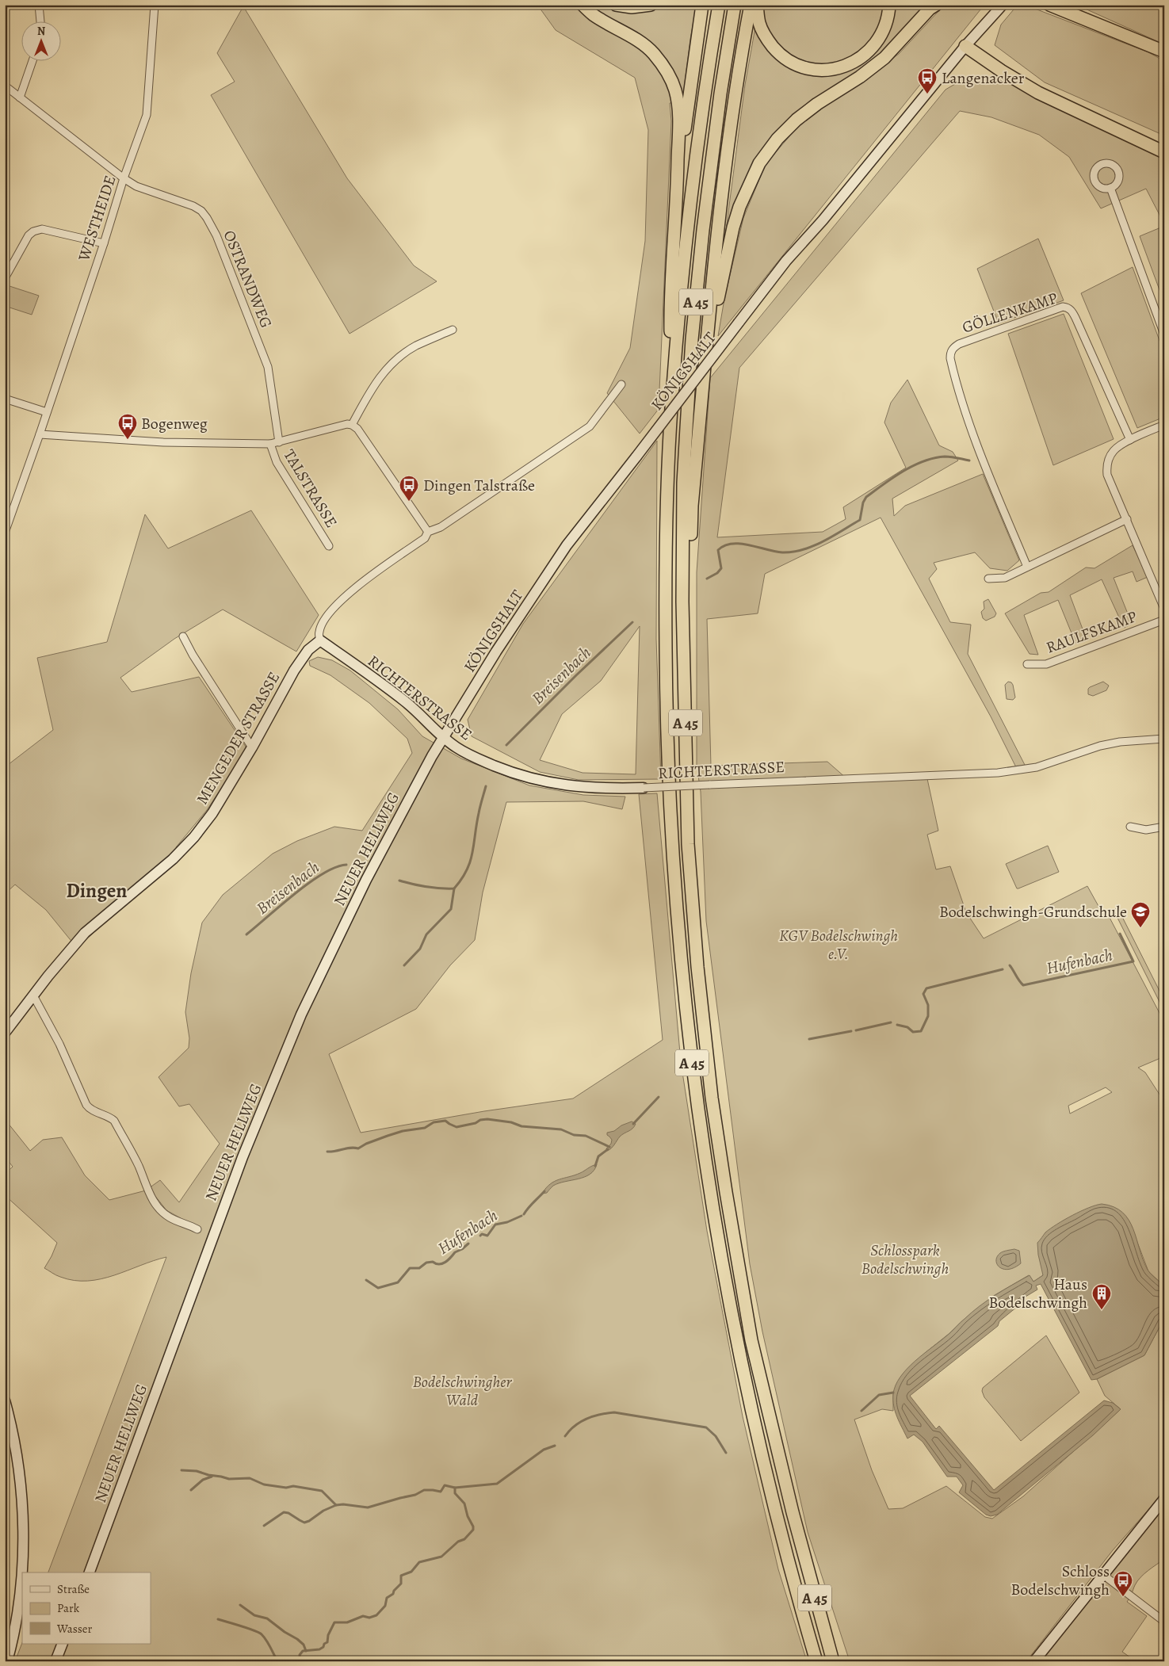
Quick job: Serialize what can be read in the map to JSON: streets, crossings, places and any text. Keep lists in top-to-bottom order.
{
  "streets": {
    "highway": ["A 45"],
    "main road": [
      "KÖNIGSHALT",
      "RICHTERSTRASSE",
      "MENGEDER STRASSE",
      "NEUER HELLWEG"
    ],
    "street": [
      "WESTHEIDE",
      "OSTRANDWEG",
      "GÖLLENKAMP",
      "TALSTRASSE",
      "RAULFSKAMP"
    ]
  },
  "crossings": [
    ["WESTHEIDE", "OSTRANDWEG"],
    ["WESTHEIDE", "TALSTRASSE"],
    ["OSTRANDWEG", "TALSTRASSE"],
    ["KÖNIGSHALT", "RICHTERSTRASSE"],
    ["KÖNIGSHALT", "NEUER HELLWEG"],
    ["RICHTERSTRASSE", "MENGEDER STRASSE"],
    ["RICHTERSTRASSE", "NEUER HELLWEG"]
  ],
  "districts": ["Dingen"],
  "water": ["Breisenbach", "Hufenbach"],
  "parks": ["KGV Bodelschwingh e.V.", "Schlosspark Bodelschwingh", "Bodelschwingher Wald"],
  "places": {
    "bus stop": [
      "Langenacker",
      "Bogenweg",
      "Dingen Talstraße",
      "Schloss Bodelschwingh"
    ],
    "school or university": ["Bodelschwingh-Grundschule"],
    "building": ["Haus Bodelschwingh"]
  },
  "legend": ["Straße", "Park", "Wasser"],
  "north": "top"
}
